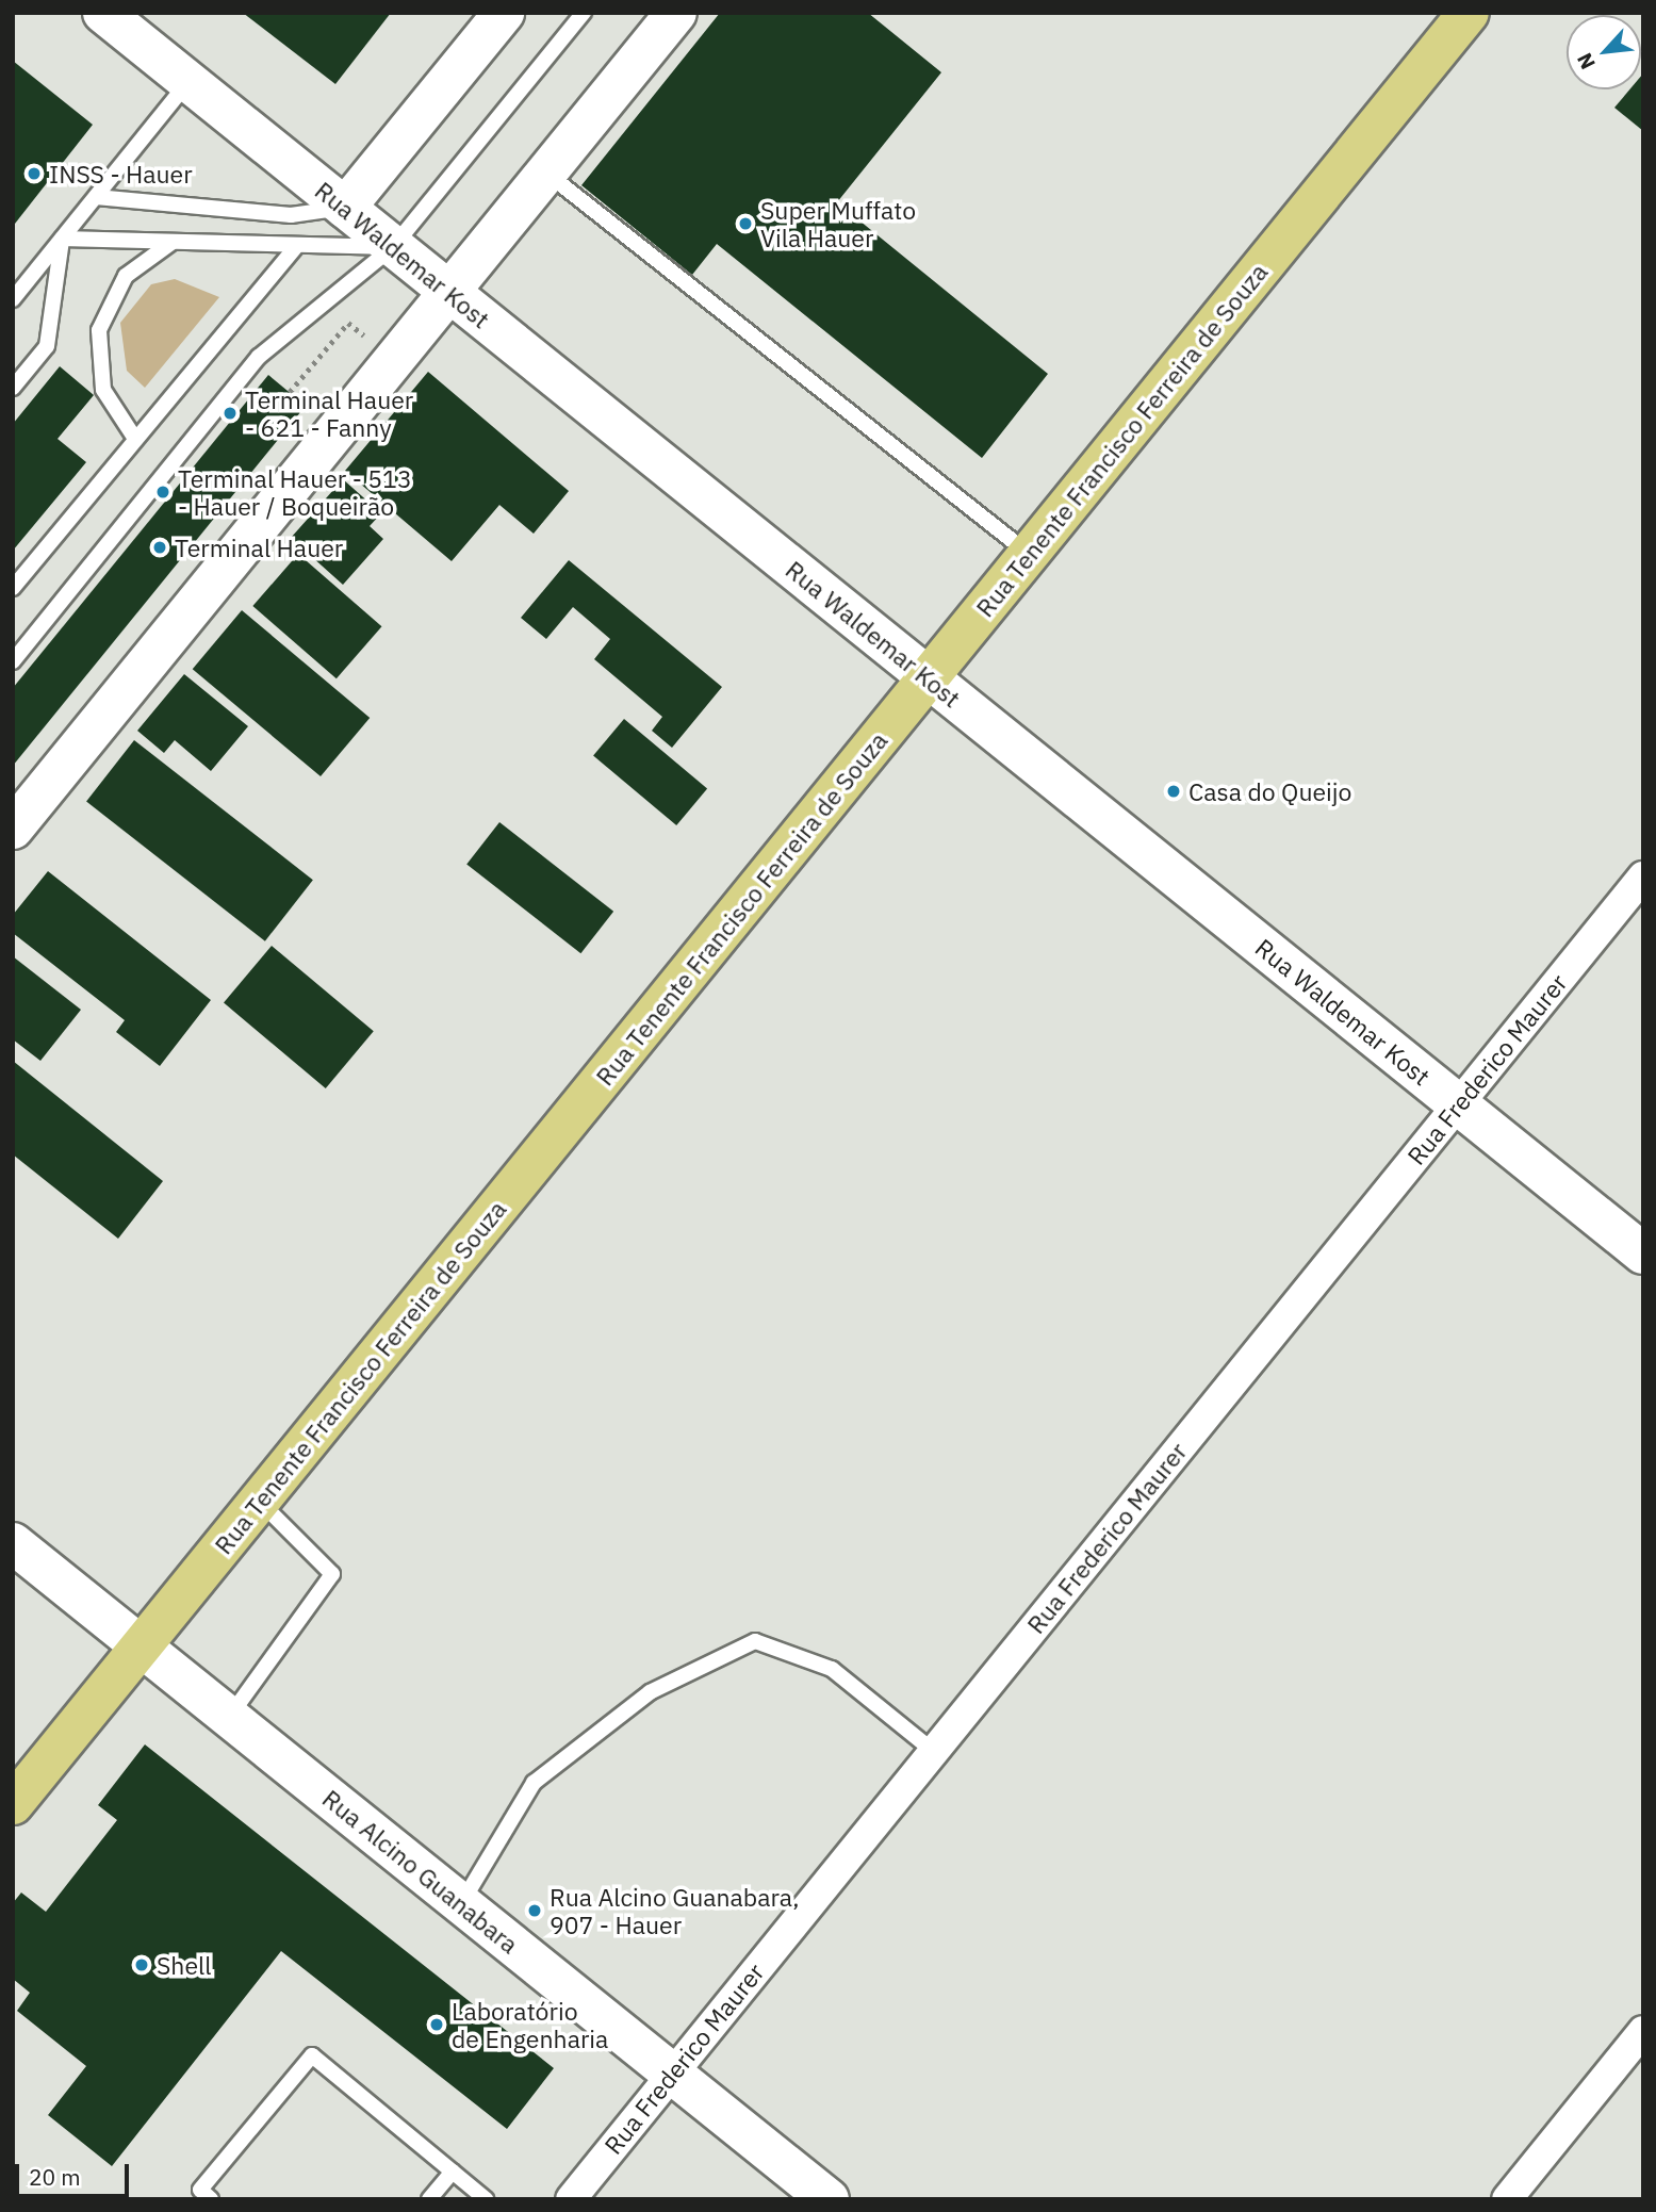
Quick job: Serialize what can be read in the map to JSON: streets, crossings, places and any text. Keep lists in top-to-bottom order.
{
  "streets": {
    "main road": ["Rua Tenente Francisco Ferreira de Souza"],
    "street": ["Rua Waldemar Kost", "Rua Frederico Maurer", "Rua Alcino Guanabara"]
  },
  "crossings": [
    ["Rua Waldemar Kost", "Rua Tenente Francisco Ferreira de Souza"],
    ["Rua Waldemar Kost", "Rua Frederico Maurer"],
    ["Rua Tenente Francisco Ferreira de Souza", "Rua Alcino Guanabara"],
    ["Rua Frederico Maurer", "Rua Alcino Guanabara"]
  ],
  "places": [
    "INSS - Hauer",
    "Super Muffato Vila Hauer",
    "Terminal Hauer - 621 - Fanny",
    "Terminal Hauer - 513 - Hauer / Boqueirão",
    "Terminal Hauer",
    "Casa do Queijo",
    "Rua Alcino Guanabara, 907 - Hauer",
    "Shell",
    "Laboratório de Engenharia"
  ],
  "scale_bar": "20 m",
  "north": "bottom left"
}
